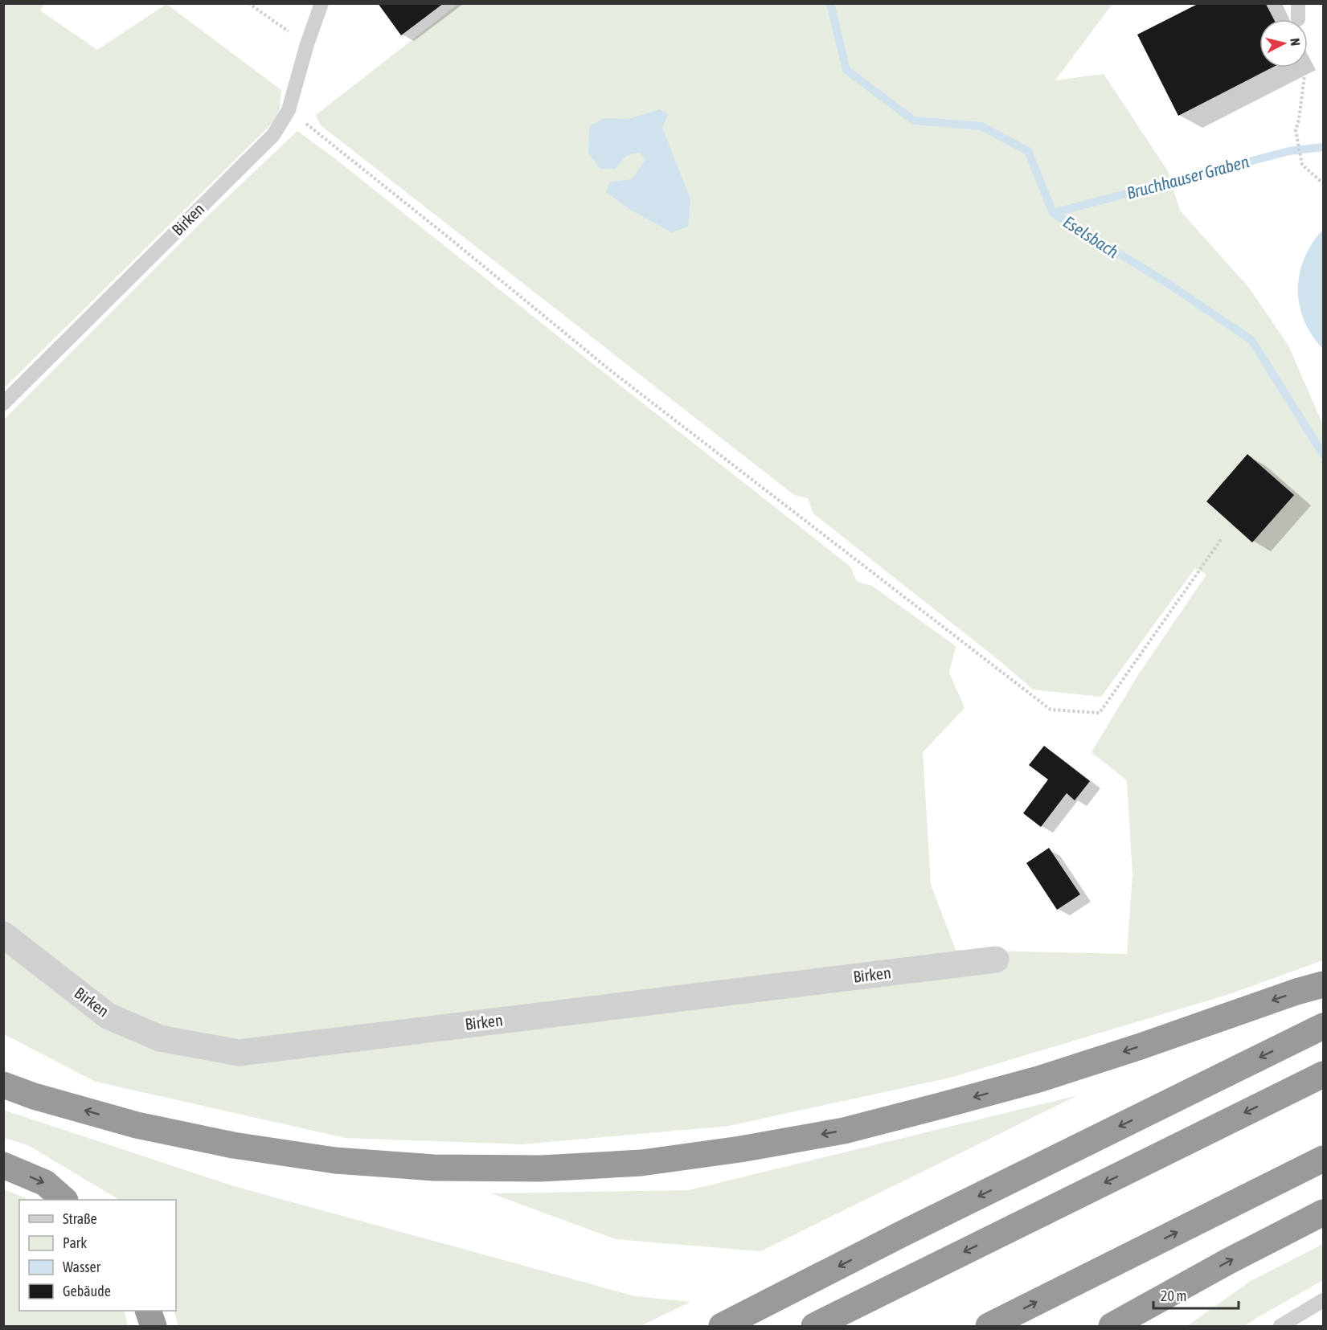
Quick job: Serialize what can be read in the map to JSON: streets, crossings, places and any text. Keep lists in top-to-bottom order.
{
  "streets": {
    "street": ["Birken"]
  },
  "water": ["Bruchhauser Graben", "Eselsbach"],
  "legend": [
    "Straße",
    "Park",
    "Wasser",
    "Gebäude"
  ],
  "scale_bar": "20 m",
  "north": "right"
}
